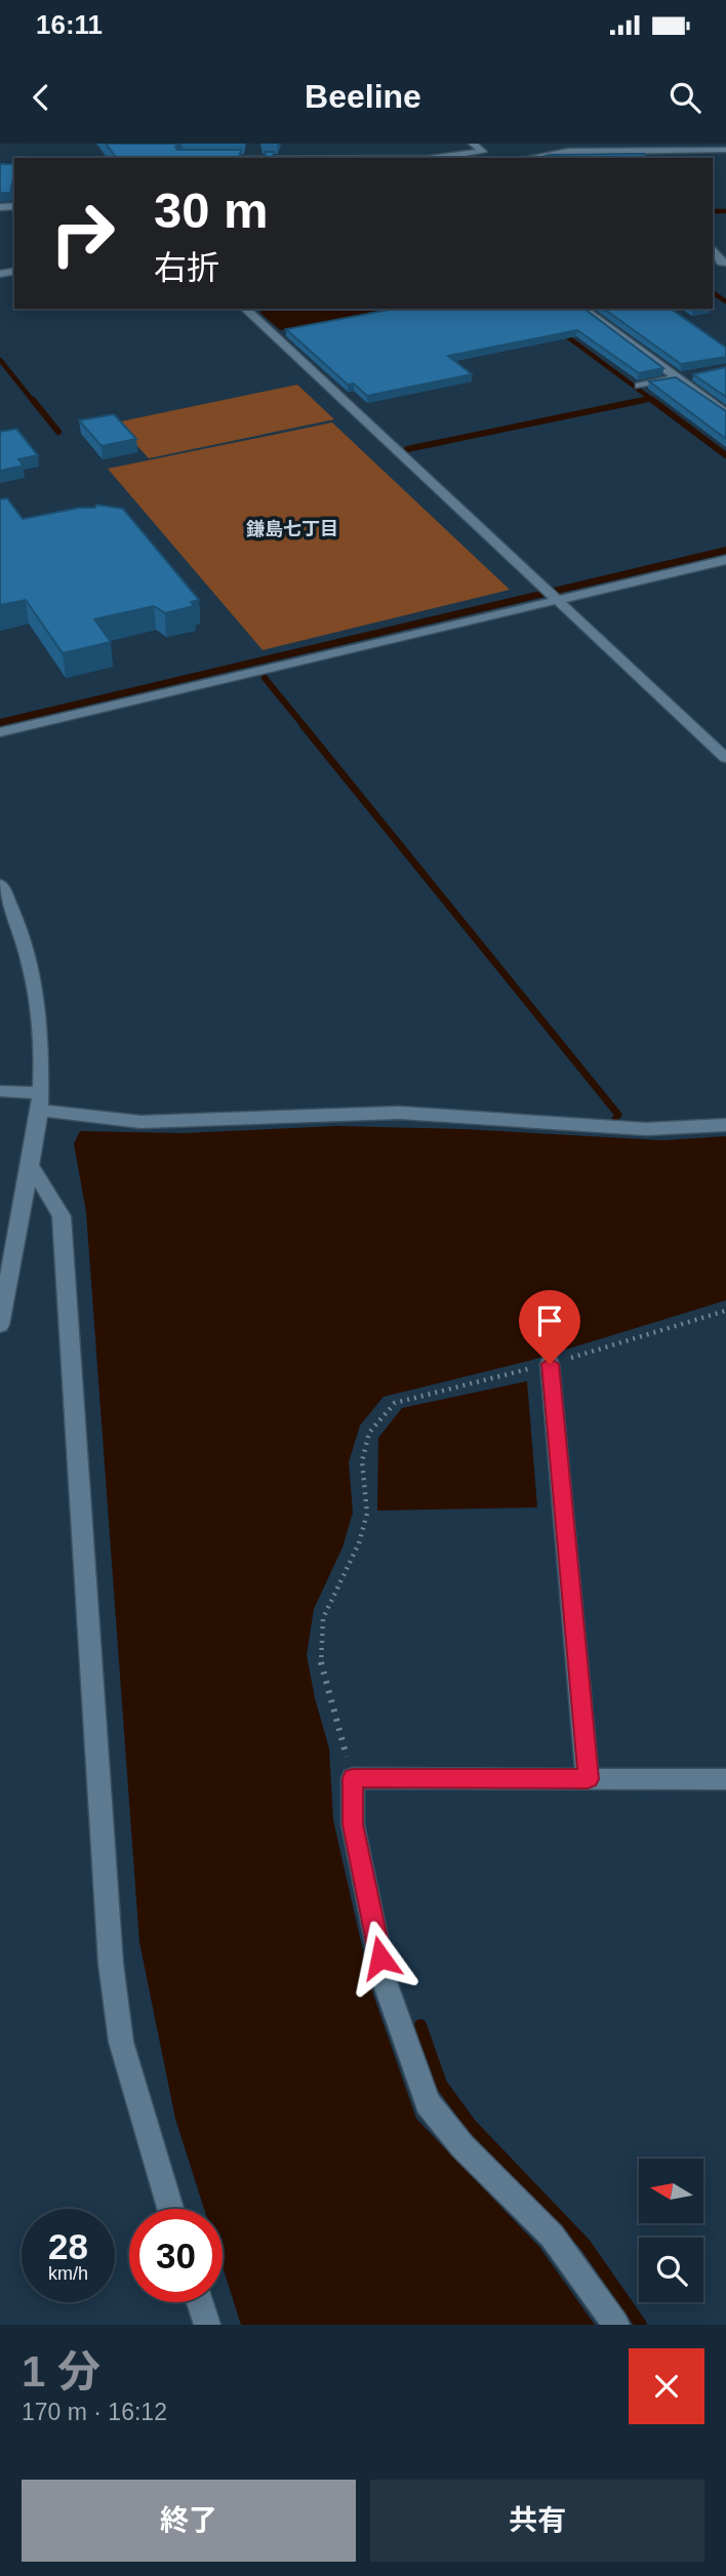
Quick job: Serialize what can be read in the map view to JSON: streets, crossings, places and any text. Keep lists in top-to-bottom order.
{
  "districts": ["鎌島七丁目"],
  "north": "left",
  "page": {
    "status": "16:11",
    "header": "Beeline",
    "turn": ["30 m", "右折"],
    "speed": "28 km/h",
    "limit": "30",
    "heading": ["1 分", "170 m · 16:12"],
    "buttons": ["終了", "共有"]
  }
}
